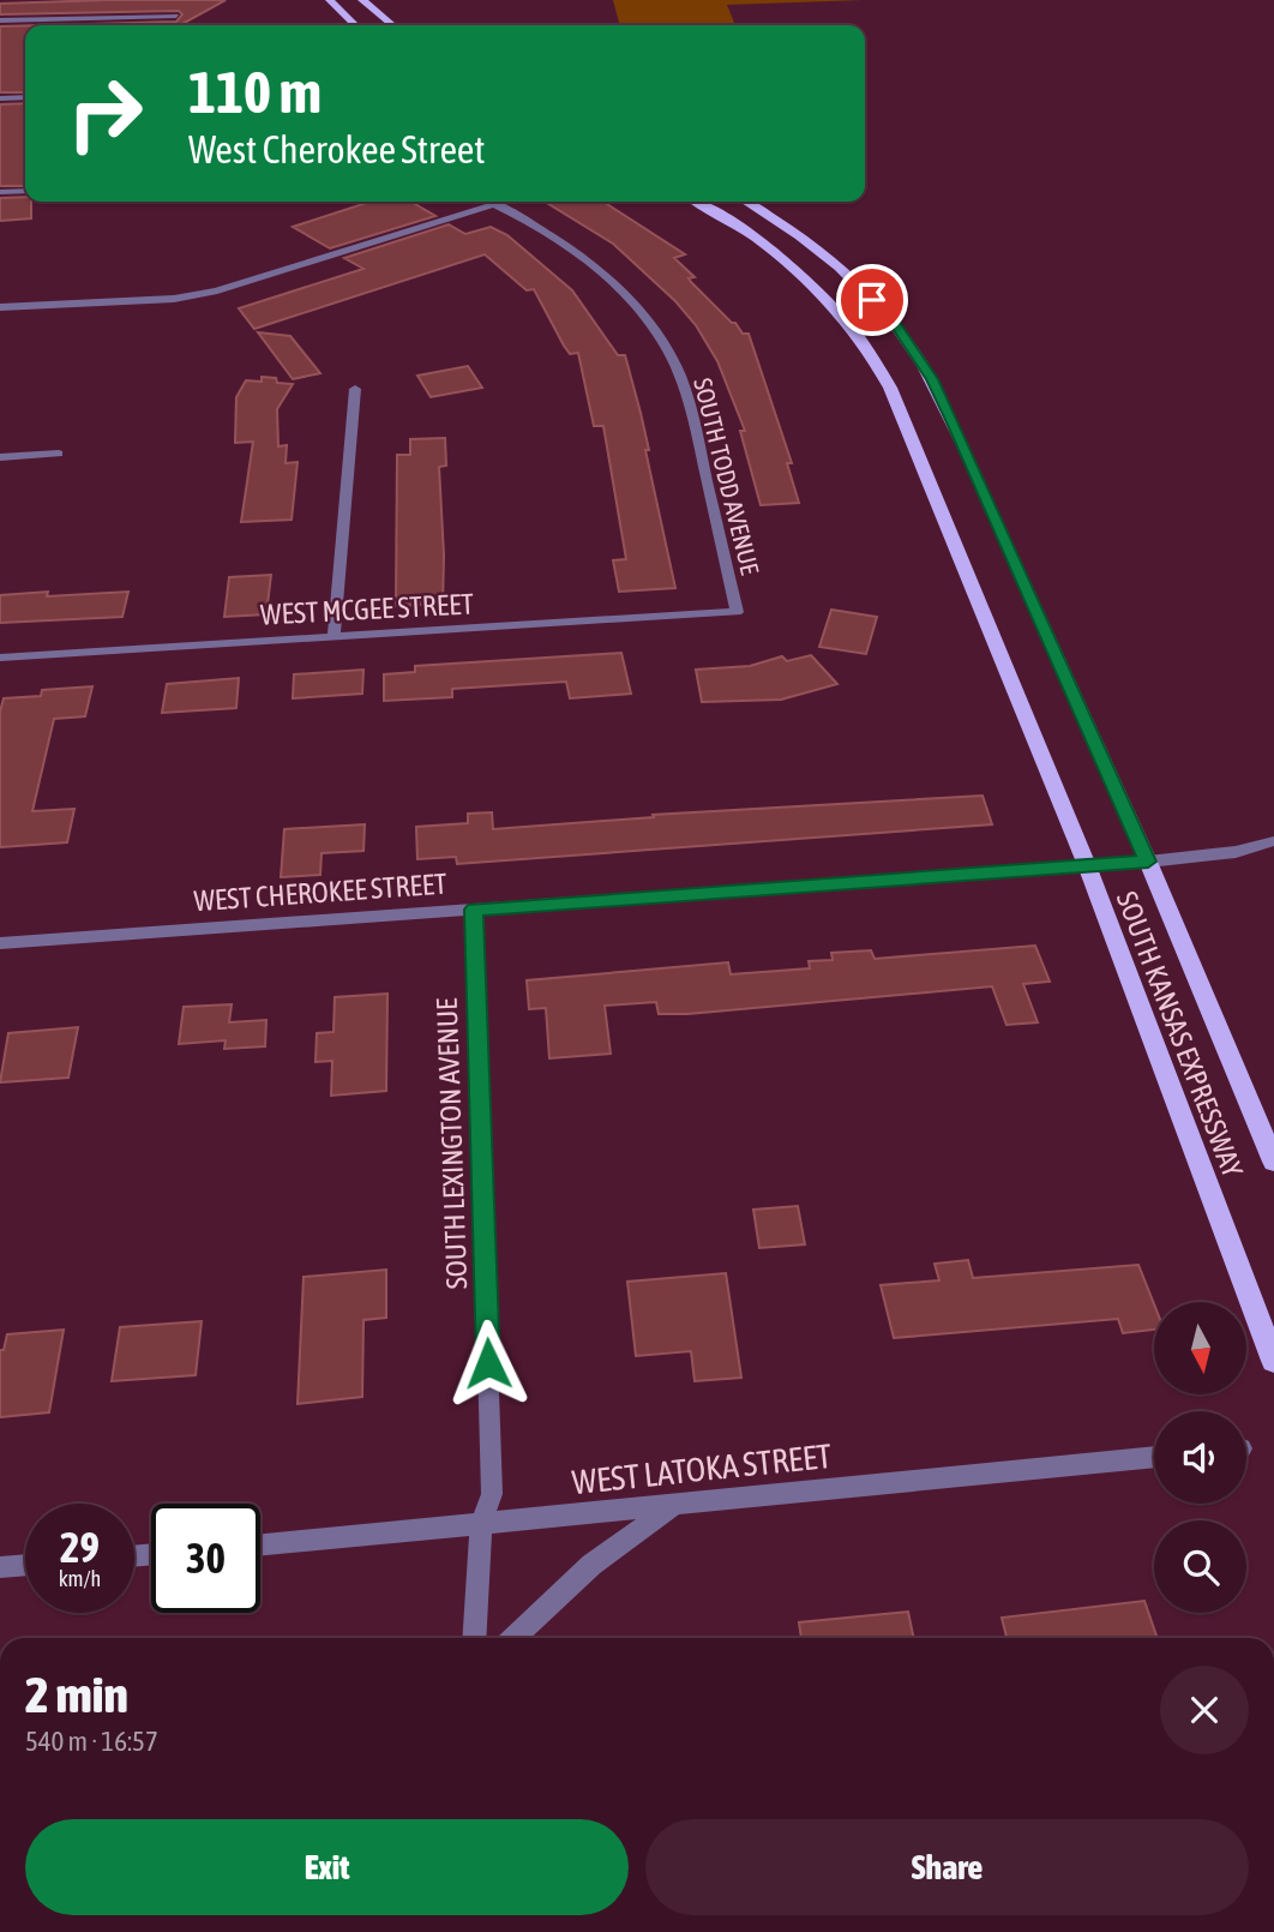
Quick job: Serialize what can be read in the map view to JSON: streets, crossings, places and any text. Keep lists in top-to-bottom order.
{
  "streets": {
    "main road": ["SOUTH KANSAS EXPRESSWAY"],
    "street": [
      "SOUTH TODD AVENUE",
      "WEST MCGEE STREET",
      "WEST CHEROKEE STREET",
      "SOUTH LEXINGTON AVENUE",
      "WEST LATOKA STREET"
    ]
  },
  "crossings": [
    ["SOUTH TODD AVENUE", "WEST MCGEE STREET"],
    ["WEST CHEROKEE STREET", "SOUTH KANSAS EXPRESSWAY"],
    ["WEST CHEROKEE STREET", "SOUTH LEXINGTON AVENUE"],
    ["SOUTH LEXINGTON AVENUE", "WEST LATOKA STREET"]
  ],
  "north": "bottom",
  "page": {
    "turn": ["110 m", "West Cherokee Street"],
    "speed": "29 km/h",
    "limit": "30",
    "heading": ["2 min", "540 m · 16:57"],
    "buttons": ["Exit", "Share"]
  }
}
